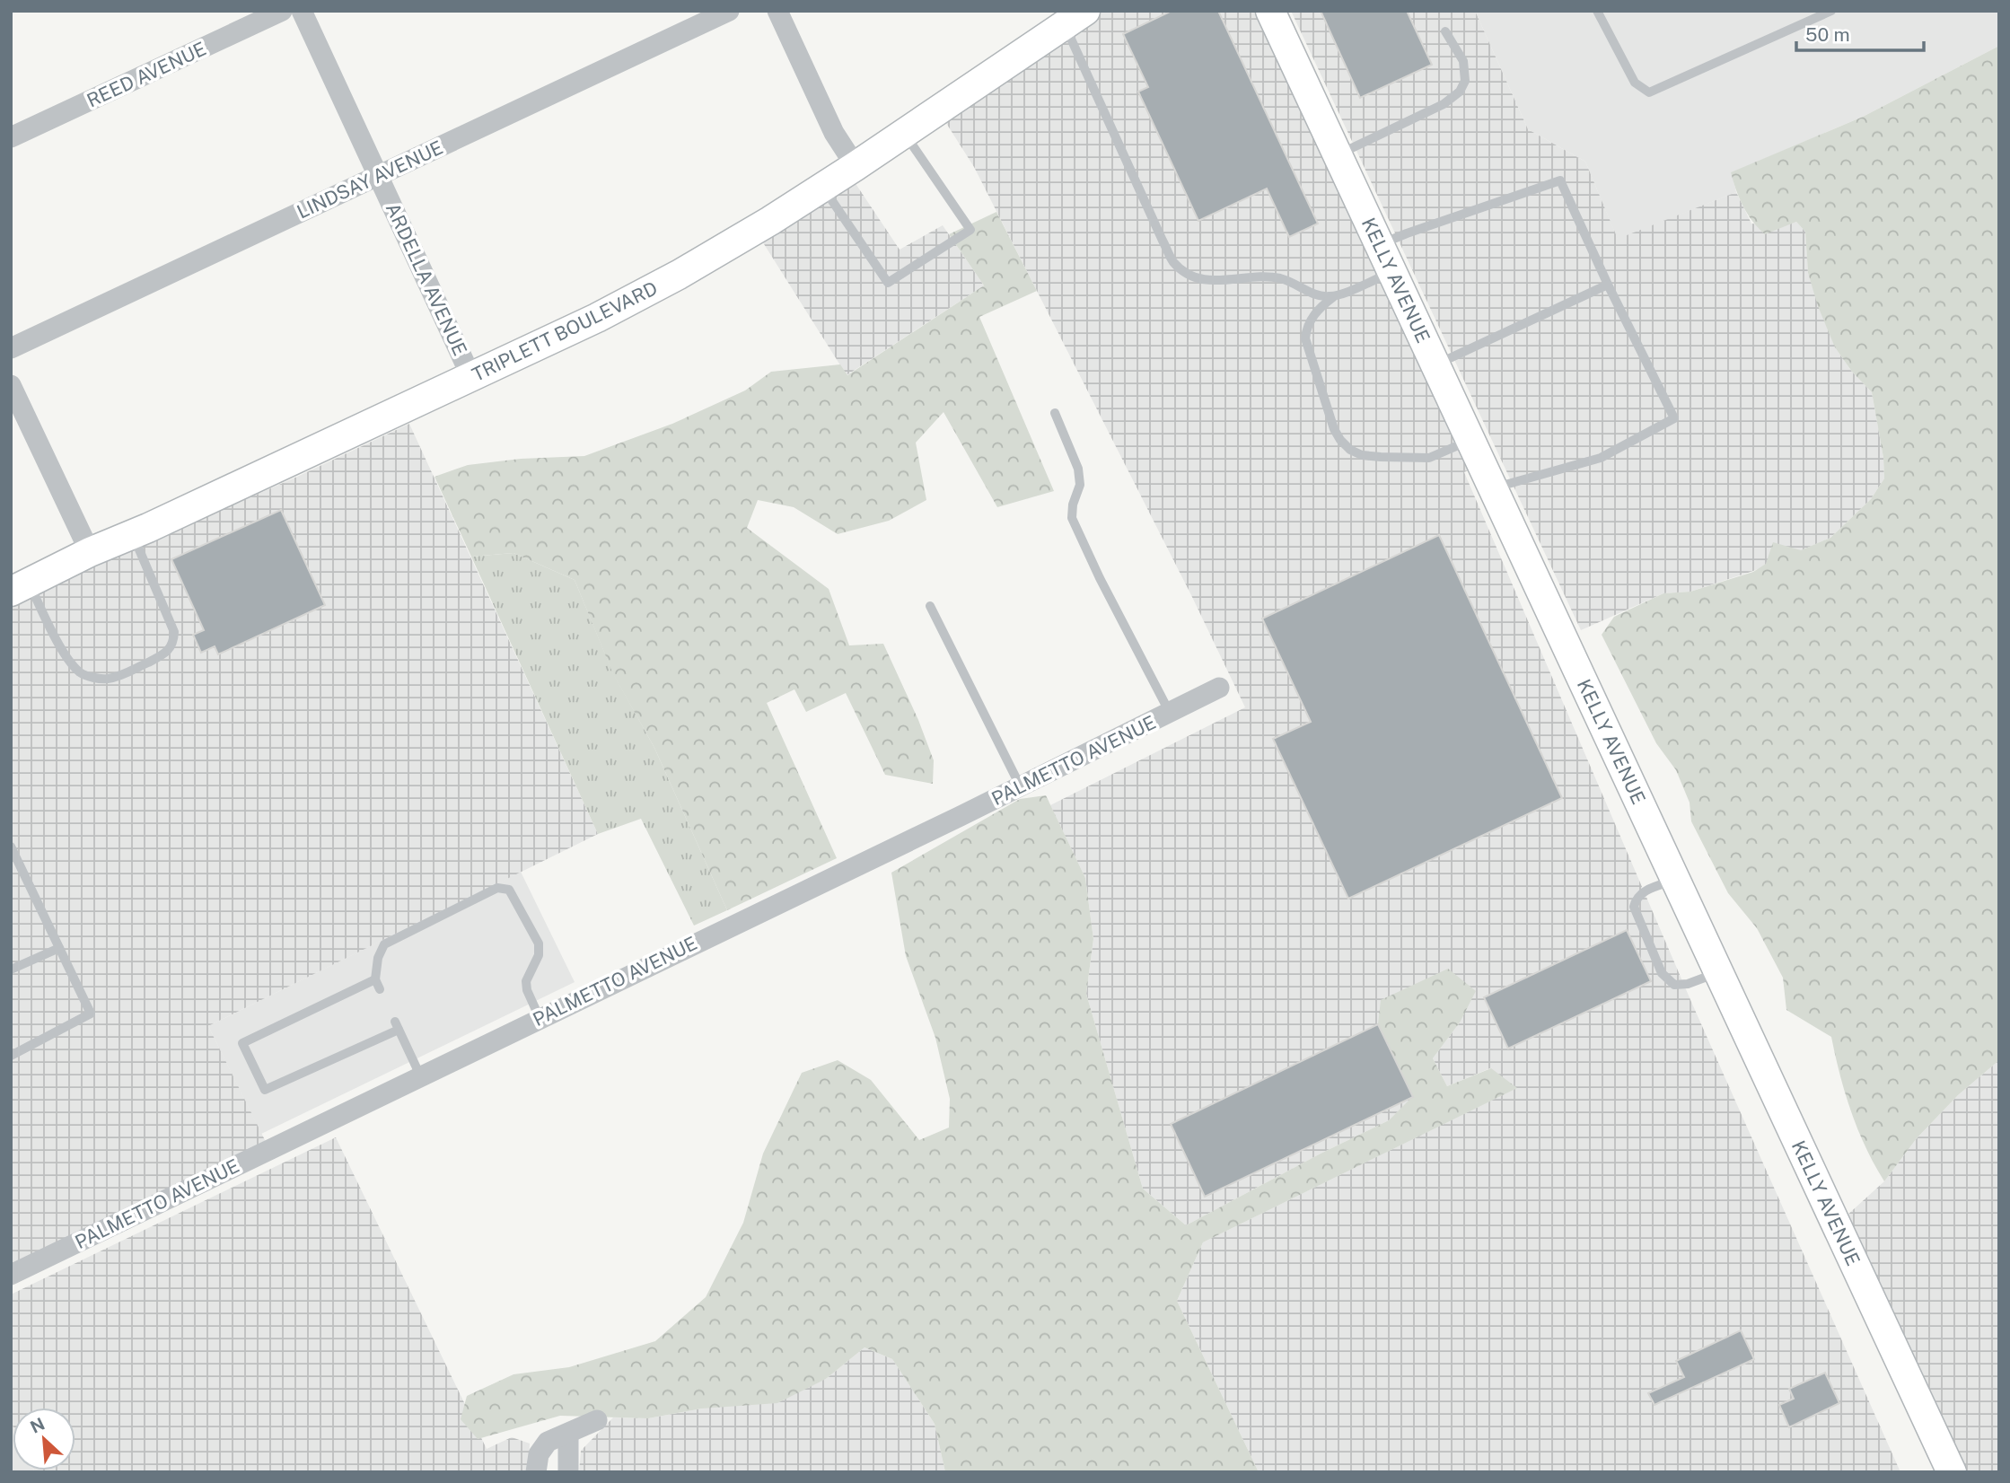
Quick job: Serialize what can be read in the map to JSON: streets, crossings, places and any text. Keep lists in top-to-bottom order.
{
  "streets": {
    "main road": ["KELLY AVENUE", "TRIPLETT BOULEVARD"],
    "street": [
      "REED AVENUE",
      "LINDSAY AVENUE",
      "ARDELLA AVENUE",
      "PALMETTO AVENUE"
    ]
  },
  "crossings": [
    ["LINDSAY AVENUE", "ARDELLA AVENUE"],
    ["ARDELLA AVENUE", "TRIPLETT BOULEVARD"]
  ],
  "scale_bar": "50 m",
  "north": "top left"
}
